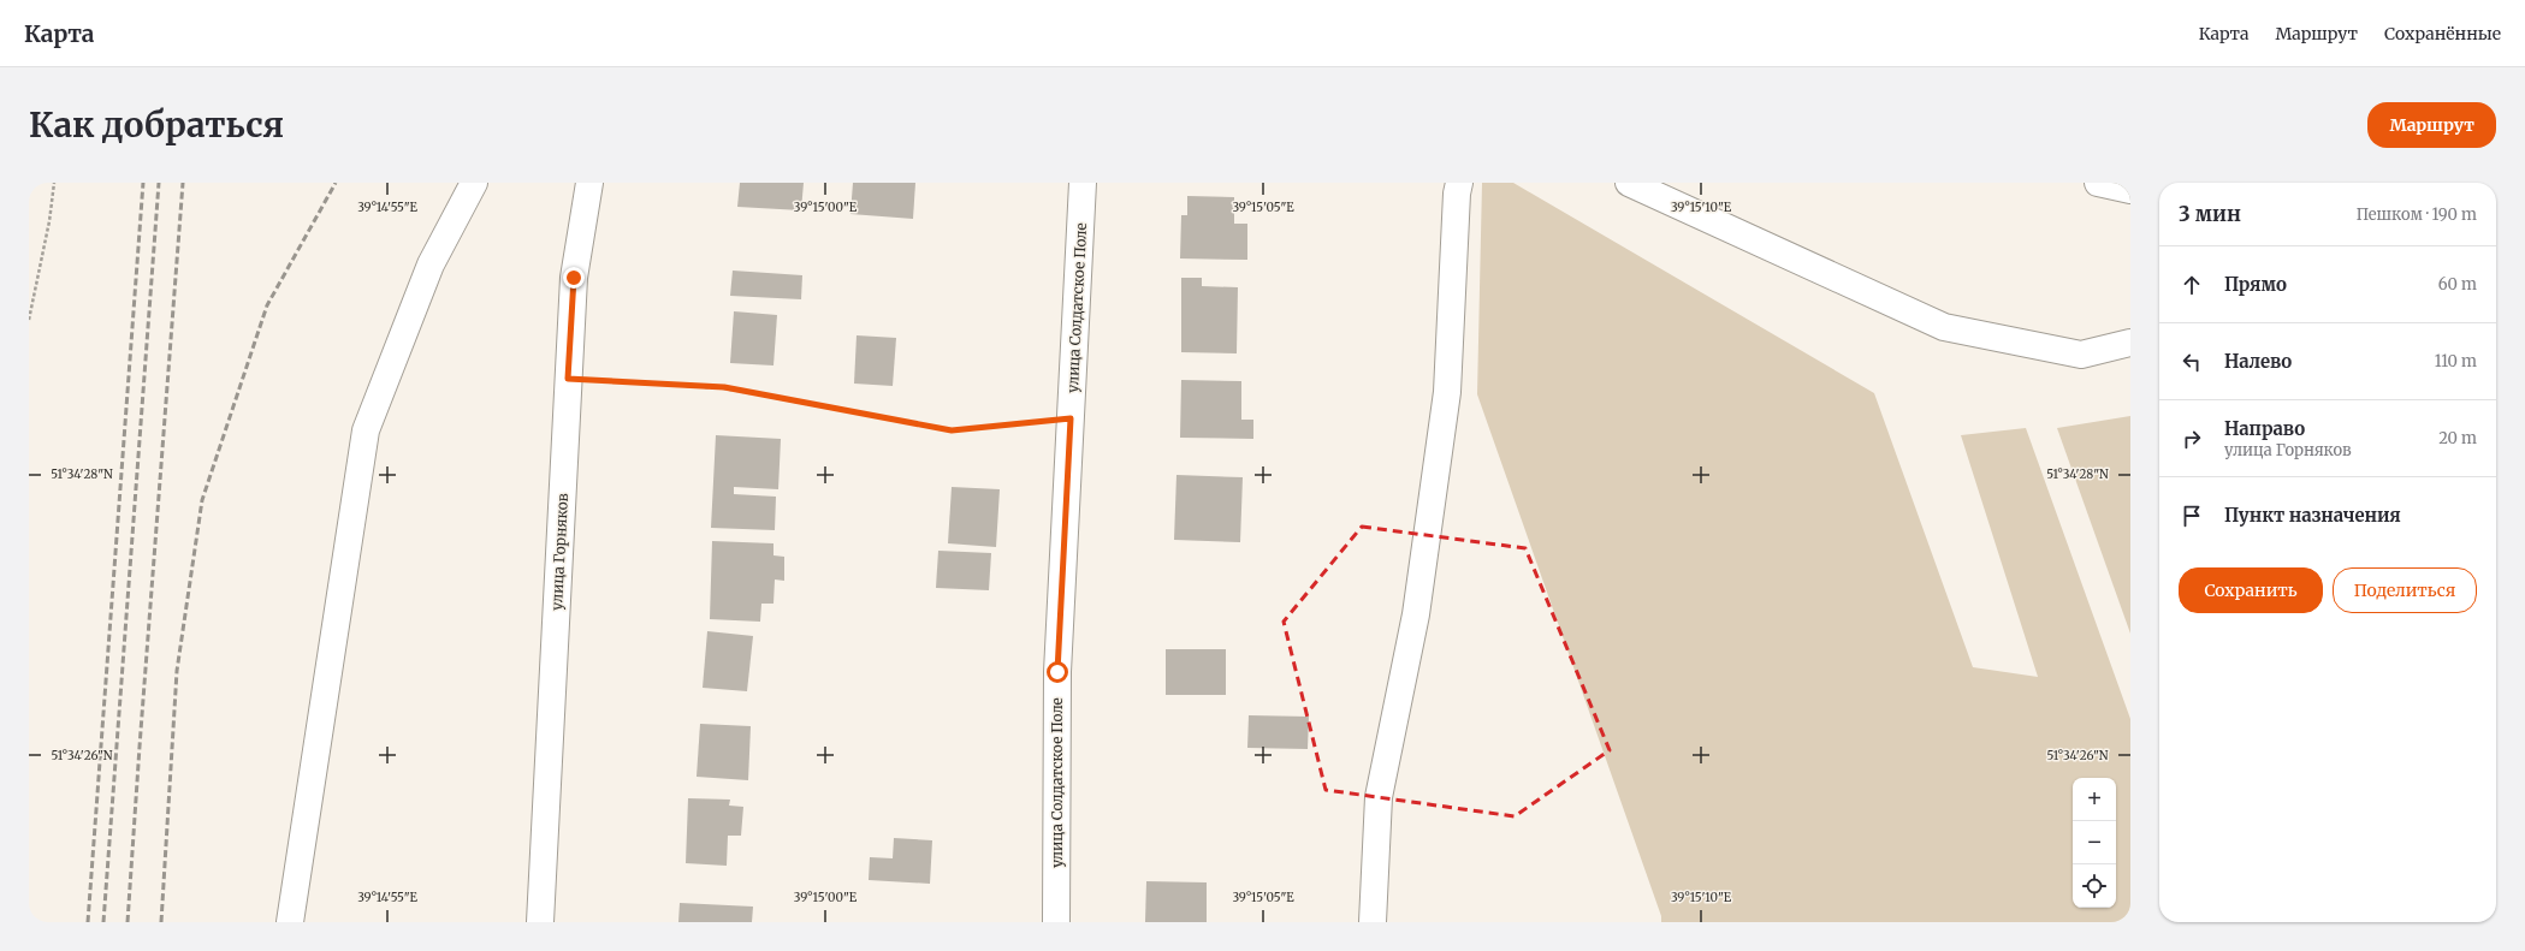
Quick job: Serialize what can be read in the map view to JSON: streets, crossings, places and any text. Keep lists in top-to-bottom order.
{
  "streets": {
    "street": ["улица Солдатское Поле", "улица Горняков"]
  },
  "page": {
    "header": "Карта",
    "nav": ["Карта", "Маршрут", "Сохранённые"],
    "buttons": [
      "Маршрут",
      ["Сохранить", "Поделиться"]
    ],
    "title": "Как добраться",
    "heading": ["3 мин", "Пешком · 190 m"],
    "list": [
      ["Прямо", "60 m"],
      ["Налево", "110 m"],
      ["Направо", "улица Горняков", "20 m"],
      "Пункт назначения"
    ],
    "map_buttons": ["+", "−"]
  },
  "coordinates": [
    "39°14'55\"E",
    "39°15'00\"E",
    "39°15'05\"E",
    "39°15'10\"E",
    "51°34'28\"N",
    "51°34'26\"N"
  ]
}
